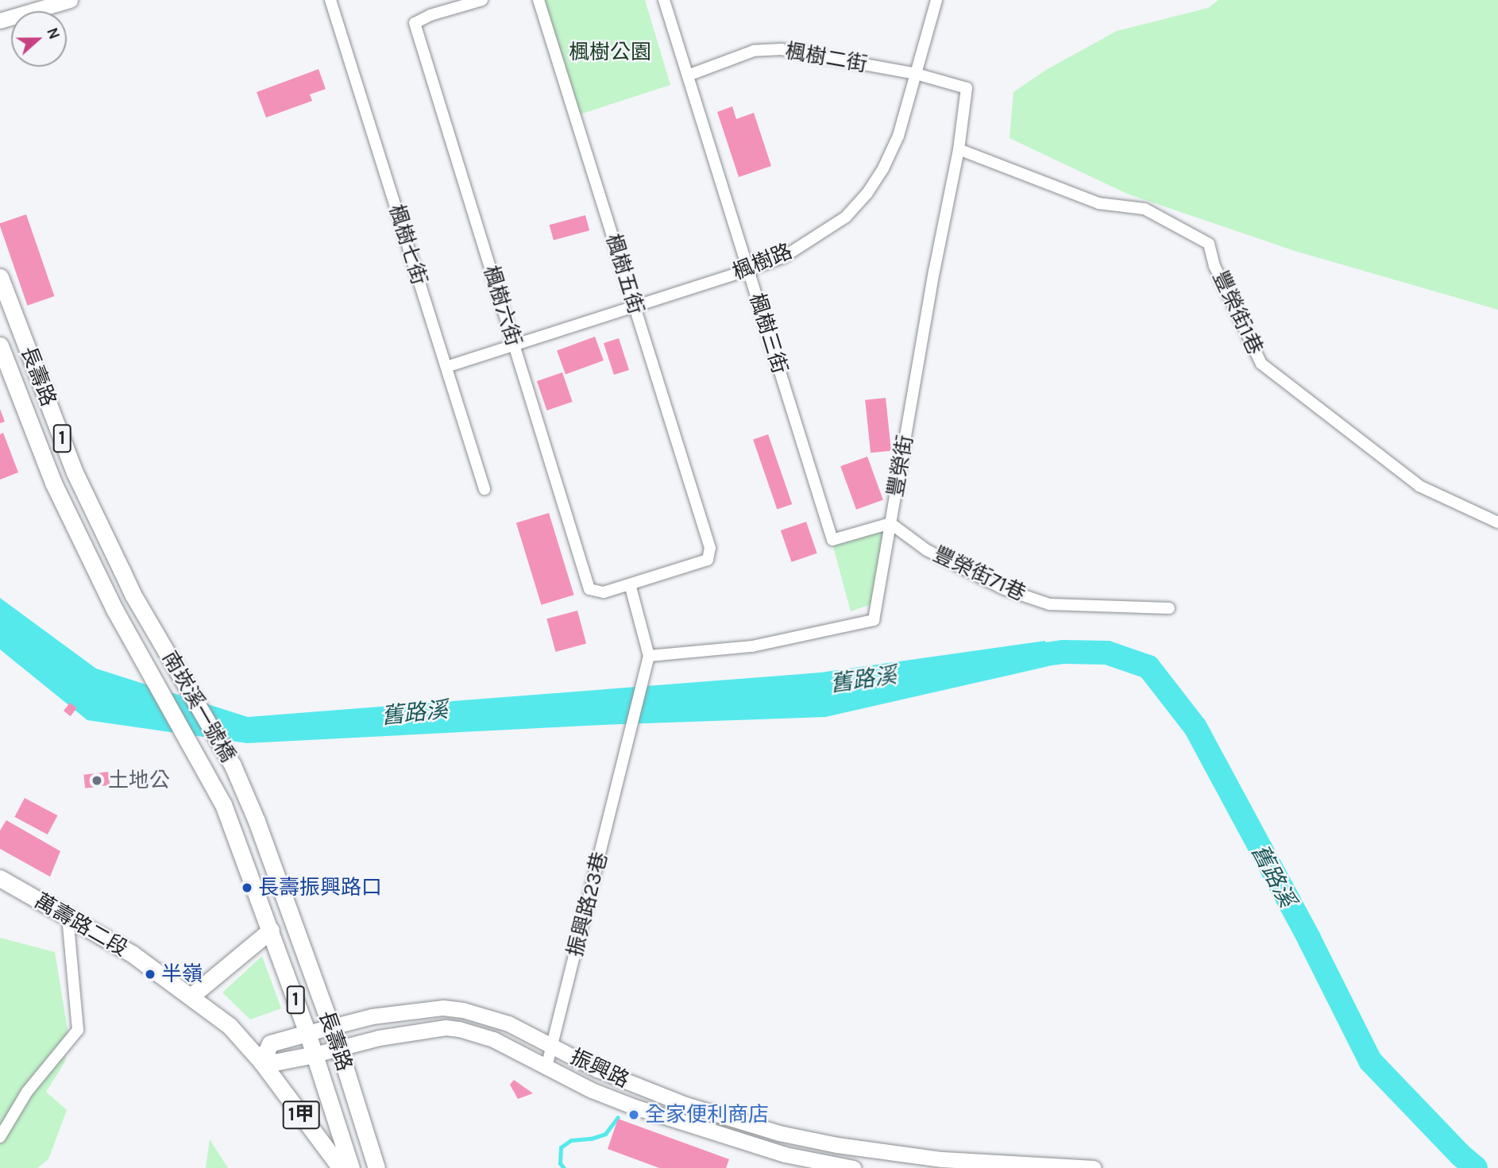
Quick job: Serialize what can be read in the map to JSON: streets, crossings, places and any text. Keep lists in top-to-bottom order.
{
  "streets": {
    "main road": [
      "長壽路",
      "1",
      "南崁溪一號橋",
      "萬壽路二段",
      "1甲"
    ],
    "street": [
      "楓樹二街",
      "楓樹七街",
      "楓樹路",
      "楓樹五街",
      "楓樹六街",
      "豐榮街1巷",
      "楓樹三街",
      "豐榮街",
      "豐榮街71巷",
      "振興路23巷",
      "振興路"
    ]
  },
  "crossings": [
    ["楓樹二街", "楓樹路"],
    ["楓樹二街", "楓樹三街"],
    ["楓樹二街", "豐榮街"],
    ["楓樹七街", "楓樹路"],
    ["楓樹路", "楓樹五街"],
    ["楓樹路", "楓樹六街"],
    ["楓樹路", "楓樹三街"],
    ["楓樹五街", "楓樹六街"],
    ["豐榮街1巷", "豐榮街"],
    ["楓樹三街", "豐榮街"],
    ["楓樹三街", "豐榮街71巷"],
    ["長壽路", "南崁溪一號橋"],
    ["長壽路", "振興路"],
    ["豐榮街", "豐榮街71巷"],
    ["豐榮街", "振興路23巷"],
    ["振興路23巷", "振興路"]
  ],
  "water": ["舊路溪"],
  "parks": ["楓樹公園"],
  "places": [
    "土地公",
    "長壽振興路口",
    "半嶺",
    "全家便利商店"
  ],
  "north": "right"
}
